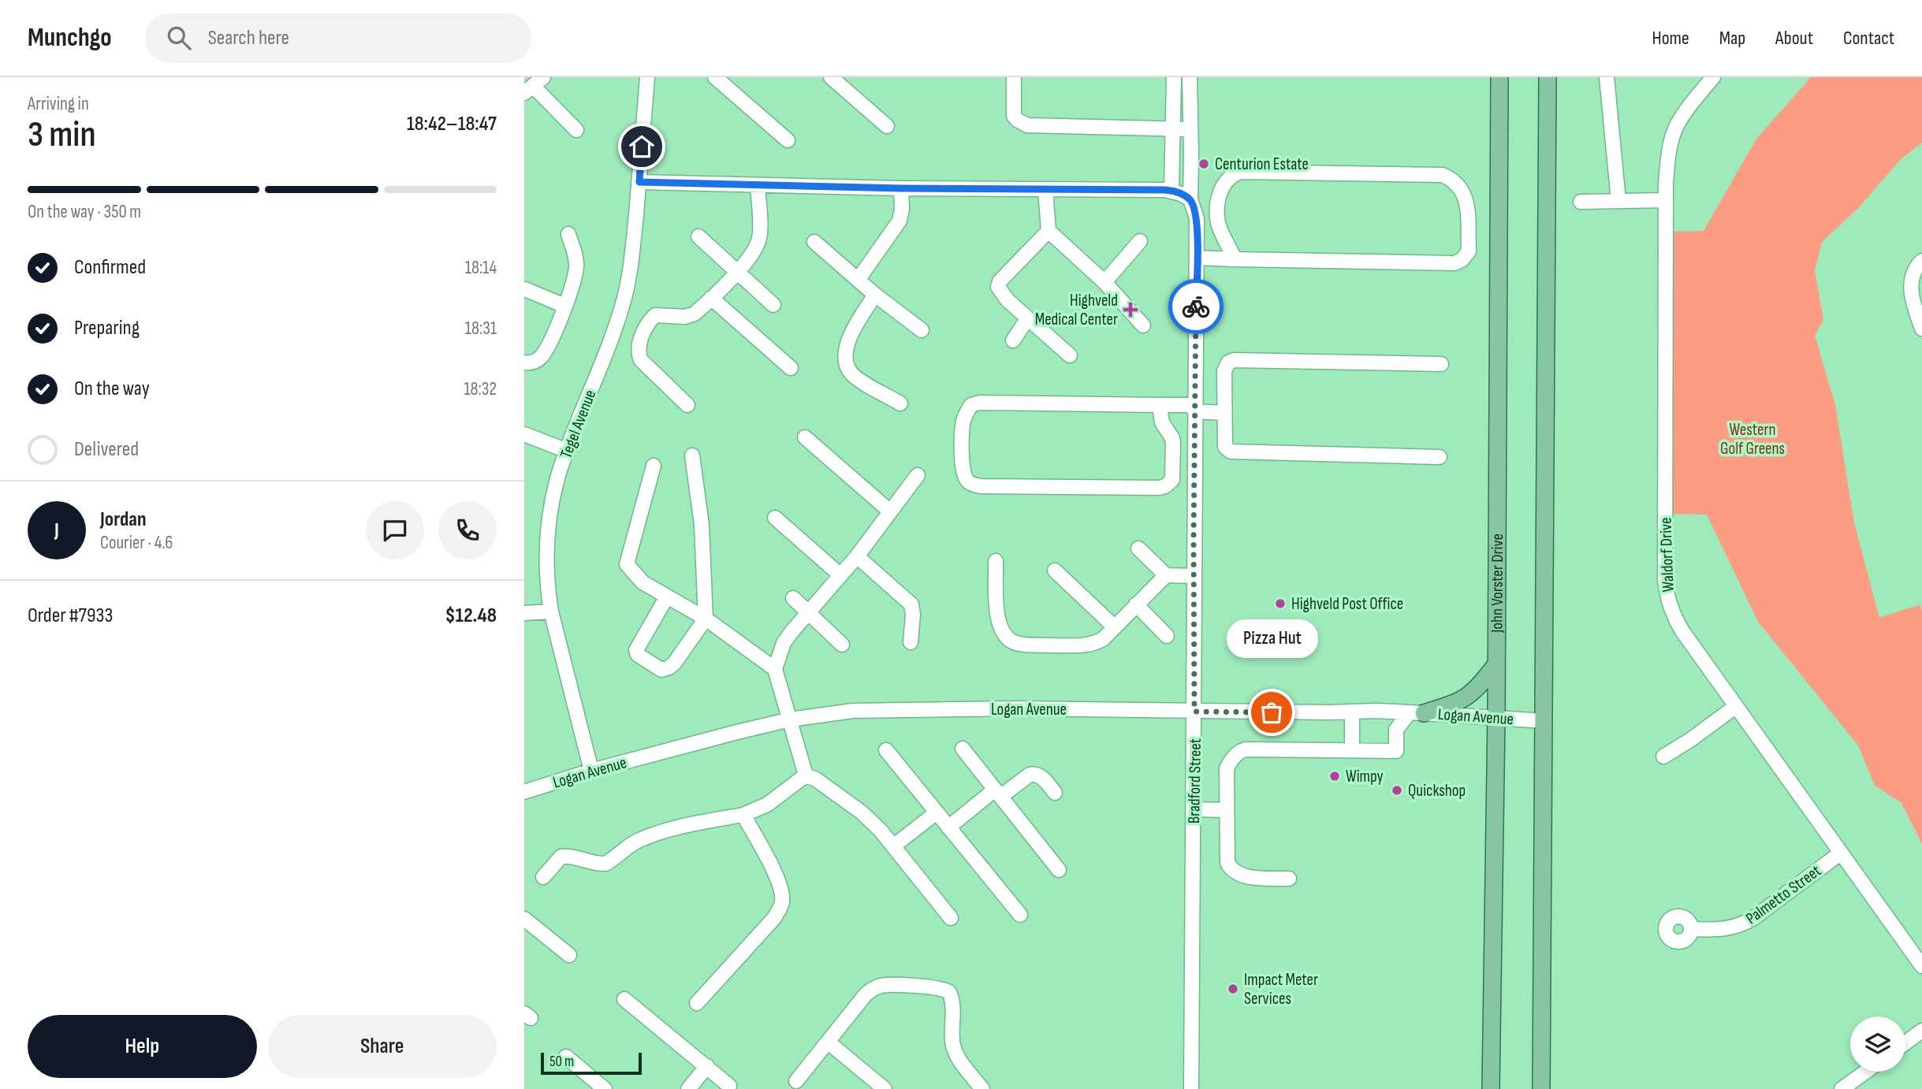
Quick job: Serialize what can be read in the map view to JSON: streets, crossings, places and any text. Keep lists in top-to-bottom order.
{
  "streets": {
    "main road": ["John Vorster Drive"],
    "street": [
      "Tegel Avenue",
      "Waldorf Drive",
      "Logan Avenue",
      "Bradford Street",
      "Palmetto Street"
    ]
  },
  "crossings": [
    ["Tegel Avenue", "Logan Avenue"],
    ["Waldorf Drive", "Palmetto Street"],
    ["John Vorster Drive", "Logan Avenue"],
    ["Logan Avenue", "Bradford Street"]
  ],
  "parks": ["Western Golf Greens"],
  "places": {
    "other": [
      "Centurion Estate",
      "Highveld Post Office",
      "Pizza Hut",
      "Wimpy",
      "Quickshop",
      "Impact Meter Services"
    ],
    "health": ["Highveld Medical Center"]
  },
  "scale_bar": "50 m",
  "page": {
    "header": "Munchgo",
    "search": "Search here",
    "nav": [
      "Home",
      "Map",
      "About",
      "Contact"
    ],
    "heading": ["3 min", "Arriving in", "18:42–18:47"],
    "panel": [
      "Jordan",
      "Courier · 4.6",
      "Order #7933",
      "$12.48"
    ],
    "bar": "On the way · 350 m",
    "list": [
      ["Confirmed", "18:14"],
      ["Preparing", "18:31"],
      ["On the way", "18:32"],
      "Delivered"
    ],
    "round": "J",
    "bubble": "Pizza Hut",
    "buttons": ["Help", "Share"],
    "scale": "50 m"
  }
}
